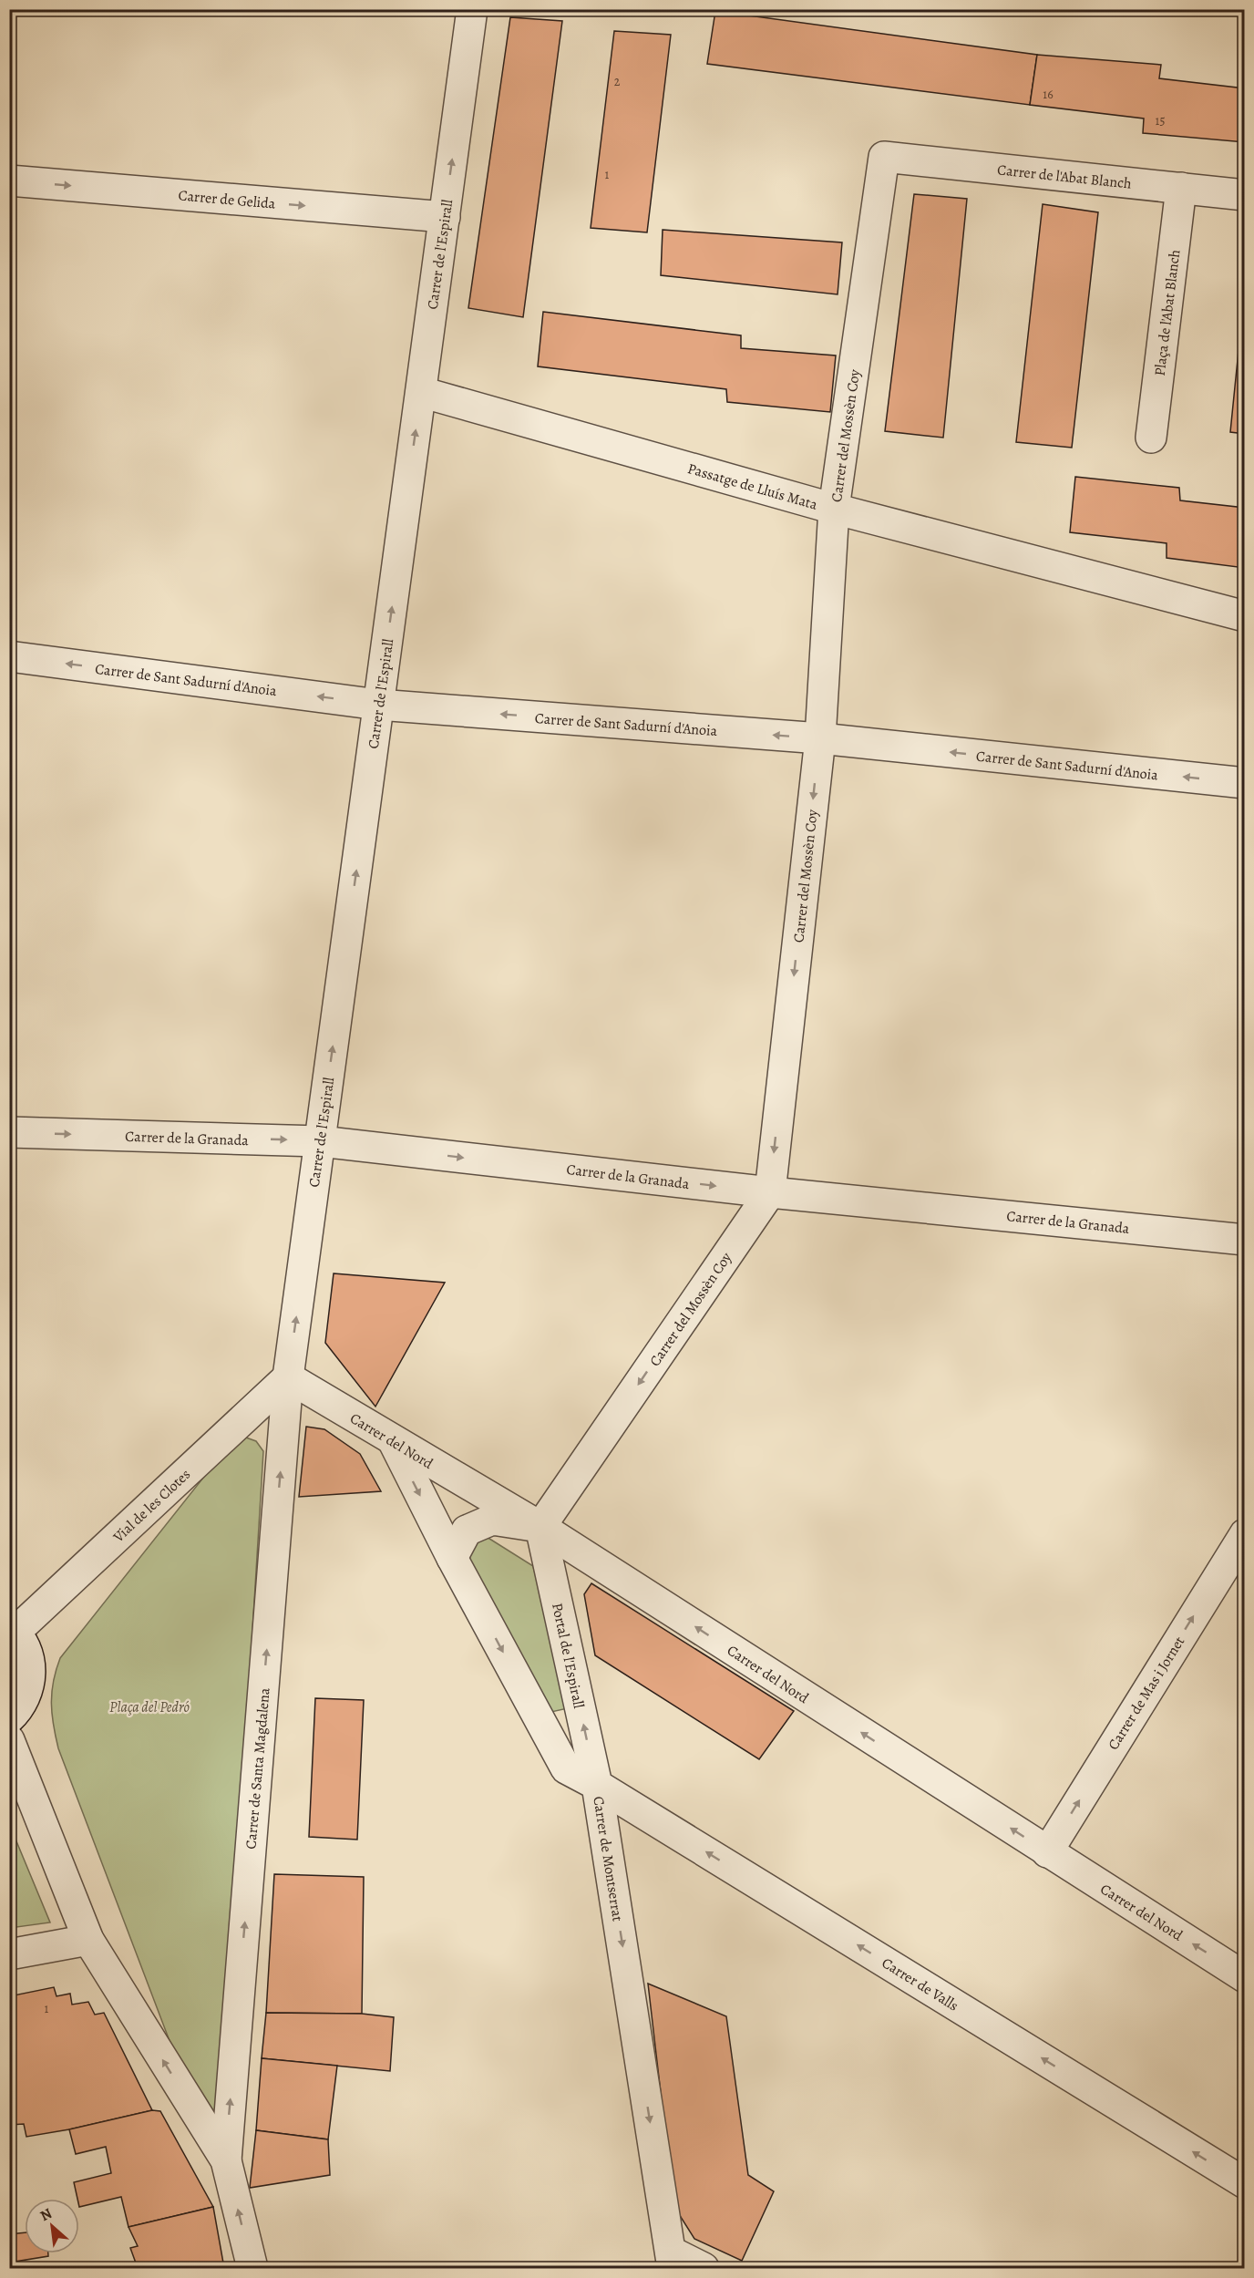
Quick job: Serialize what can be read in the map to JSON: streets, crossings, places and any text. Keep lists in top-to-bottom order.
{
  "streets": {
    "street": [
      "Carrer de l'Abat Blanch",
      "Carrer de Gelida",
      "Carrer de l'Espirall",
      "Plaça de l'Abat Blanch",
      "Carrer del Mossèn Coy",
      "Passatge de Lluís Mata",
      "Carrer de Sant Sadurní d'Anoia",
      "Carrer de la Granada",
      "Carrer del Nord",
      "Vial de les Clotes",
      "Portal de l'Espirall",
      "Carrer de Mas i Jornet",
      "Carrer de Santa Magdalena",
      "Carrer de Montserrat",
      "Carrer de Valls"
    ]
  },
  "crossings": [
    ["Carrer de l'Abat Blanch", "Plaça de l'Abat Blanch"],
    ["Carrer de l'Abat Blanch", "Carrer del Mossèn Coy"],
    ["Carrer de Gelida", "Carrer de l'Espirall"],
    ["Carrer de l'Espirall", "Passatge de Lluís Mata"],
    ["Carrer de l'Espirall", "Carrer de Sant Sadurní d'Anoia"],
    ["Carrer de l'Espirall", "Carrer de la Granada"],
    ["Carrer de l'Espirall", "Carrer del Nord"],
    ["Carrer de l'Espirall", "Vial de les Clotes"],
    ["Carrer de l'Espirall", "Carrer de Santa Magdalena"],
    ["Carrer del Mossèn Coy", "Passatge de Lluís Mata"],
    ["Carrer del Mossèn Coy", "Carrer de Sant Sadurní d'Anoia"],
    ["Carrer del Mossèn Coy", "Carrer de la Granada"],
    ["Carrer del Mossèn Coy", "Carrer del Nord"],
    ["Carrer del Mossèn Coy", "Portal de l'Espirall"],
    ["Carrer del Nord", "Vial de les Clotes"],
    ["Carrer del Nord", "Portal de l'Espirall"],
    ["Carrer del Nord", "Carrer de Mas i Jornet"],
    ["Carrer del Nord", "Carrer de Santa Magdalena"],
    ["Carrer del Nord", "Carrer de Montserrat"],
    ["Vial de les Clotes", "Carrer de Santa Magdalena"],
    ["Portal de l'Espirall", "Carrer de Montserrat"],
    ["Portal de l'Espirall", "Carrer de Valls"],
    ["Carrer de Montserrat", "Carrer de Valls"]
  ],
  "one_way": [
    "Carrer de Gelida",
    "Carrer de l'Espirall",
    "Carrer del Mossèn Coy",
    "Carrer de Sant Sadurní d'Anoia",
    "Carrer de la Granada",
    "Carrer del Nord",
    "Portal de l'Espirall",
    "Carrer de Mas i Jornet",
    "Carrer de Santa Magdalena",
    "Carrer de Montserrat",
    "Carrer de Valls"
  ],
  "parks": ["Plaça del Pedró"],
  "house_numbers": [
    "2",
    "16",
    "15",
    "1",
    "1"
  ],
  "north": "top left"
}
